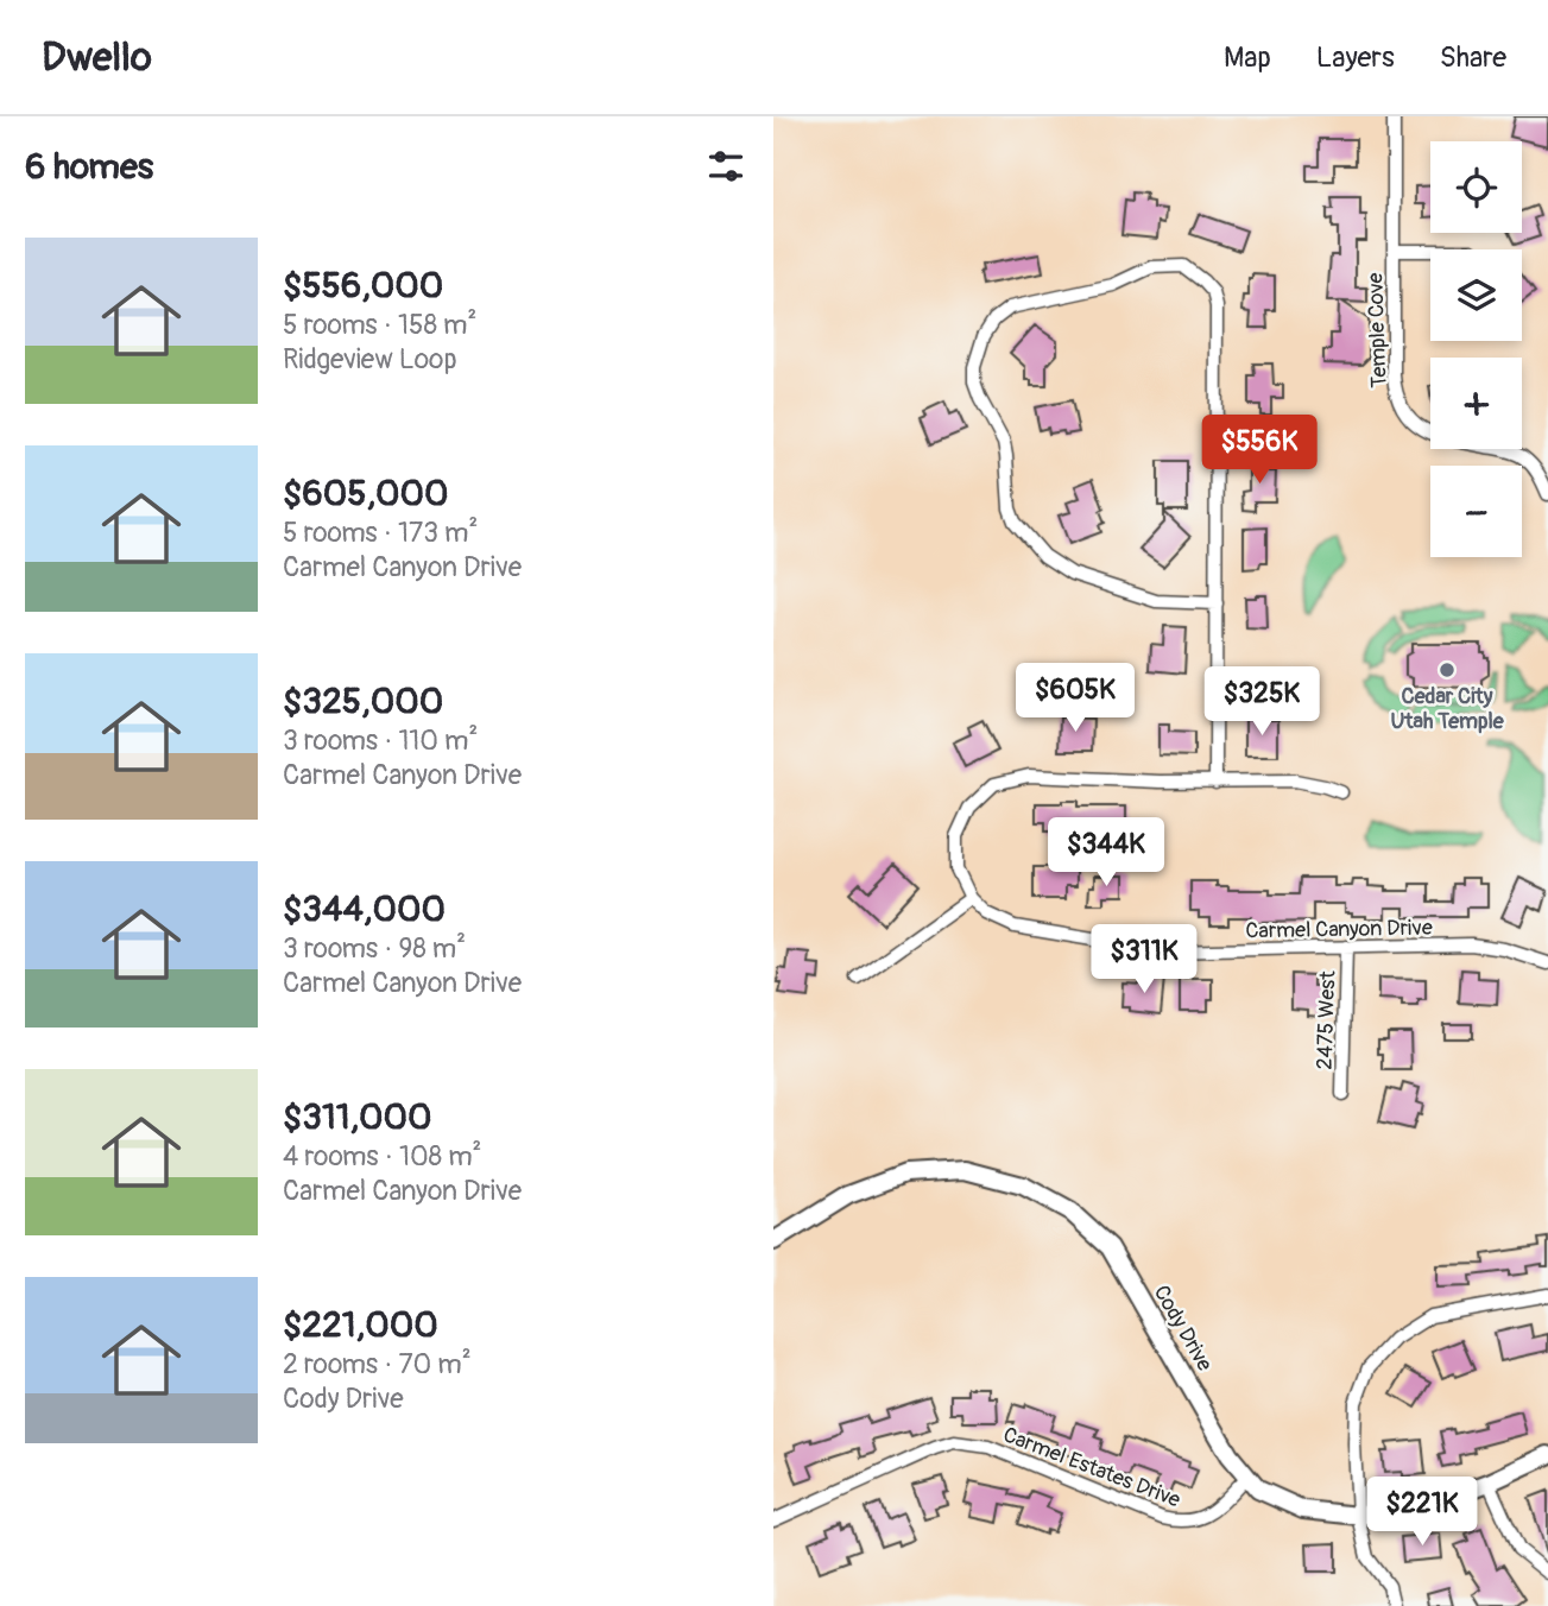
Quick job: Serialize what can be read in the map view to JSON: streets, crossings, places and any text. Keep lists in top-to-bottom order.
{
  "streets": {
    "street": [
      "Temple Cove",
      "Carmel Canyon Drive",
      "2475 West",
      "Cody Drive",
      "Carmel Estates Drive"
    ]
  },
  "crossings": [
    ["Carmel Canyon Drive", "2475 West"],
    ["Cody Drive", "Carmel Estates Drive"]
  ],
  "places": ["Cedar City Utah Temple"],
  "page": {
    "header": "Dwello",
    "nav": ["Map", "Layers", "Share"],
    "heading": "6 homes",
    "map_buttons": ["+", "−"],
    "list": [
      {
        "name": "$556,000",
        "note": "5 rooms · 158 m² · Ridgeview Loop"
      },
      {
        "name": "$605,000",
        "note": "5 rooms · 173 m² · Carmel Canyon Drive"
      },
      {
        "name": "$325,000",
        "note": "3 rooms · 110 m² · Carmel Canyon Drive"
      },
      {
        "name": "$344,000",
        "note": "3 rooms · 98 m² · Carmel Canyon Drive"
      },
      {
        "name": "$311,000",
        "note": "4 rooms · 108 m² · Carmel Canyon Drive"
      },
      {
        "name": "$221,000",
        "note": "2 rooms · 70 m² · Cody Drive"
      }
    ],
    "price": [
      "$556K",
      "$605K",
      "$325K",
      "$344K",
      "$311K",
      "$221K"
    ]
  }
}
